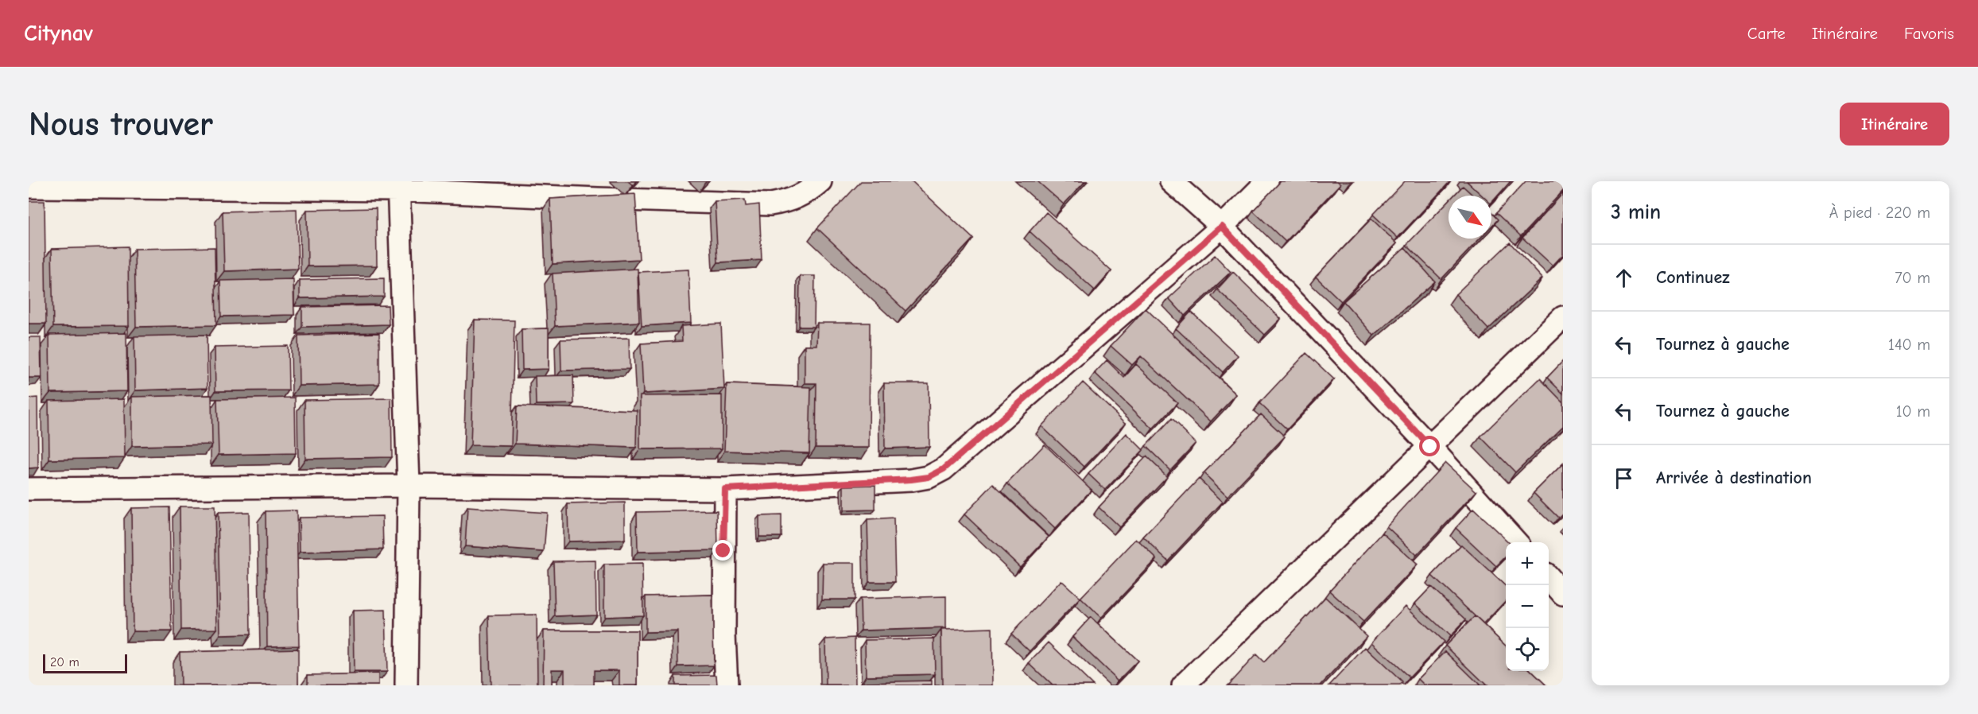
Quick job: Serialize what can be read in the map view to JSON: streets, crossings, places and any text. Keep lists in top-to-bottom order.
{
  "scale_bar": "20 m",
  "north": "bottom right",
  "page": {
    "header": "Citynav",
    "nav": ["Carte", "Itinéraire", "Favoris"],
    "buttons": "Itinéraire",
    "title": "Nous trouver",
    "heading": ["3 min", "À pied · 220 m"],
    "list": [
      ["Continuez", "70 m"],
      ["Tournez à gauche", "140 m"],
      ["Tournez à gauche", "10 m"],
      "Arrivée à destination"
    ],
    "map_buttons": ["+", "−"],
    "scale": "20 m"
  }
}
